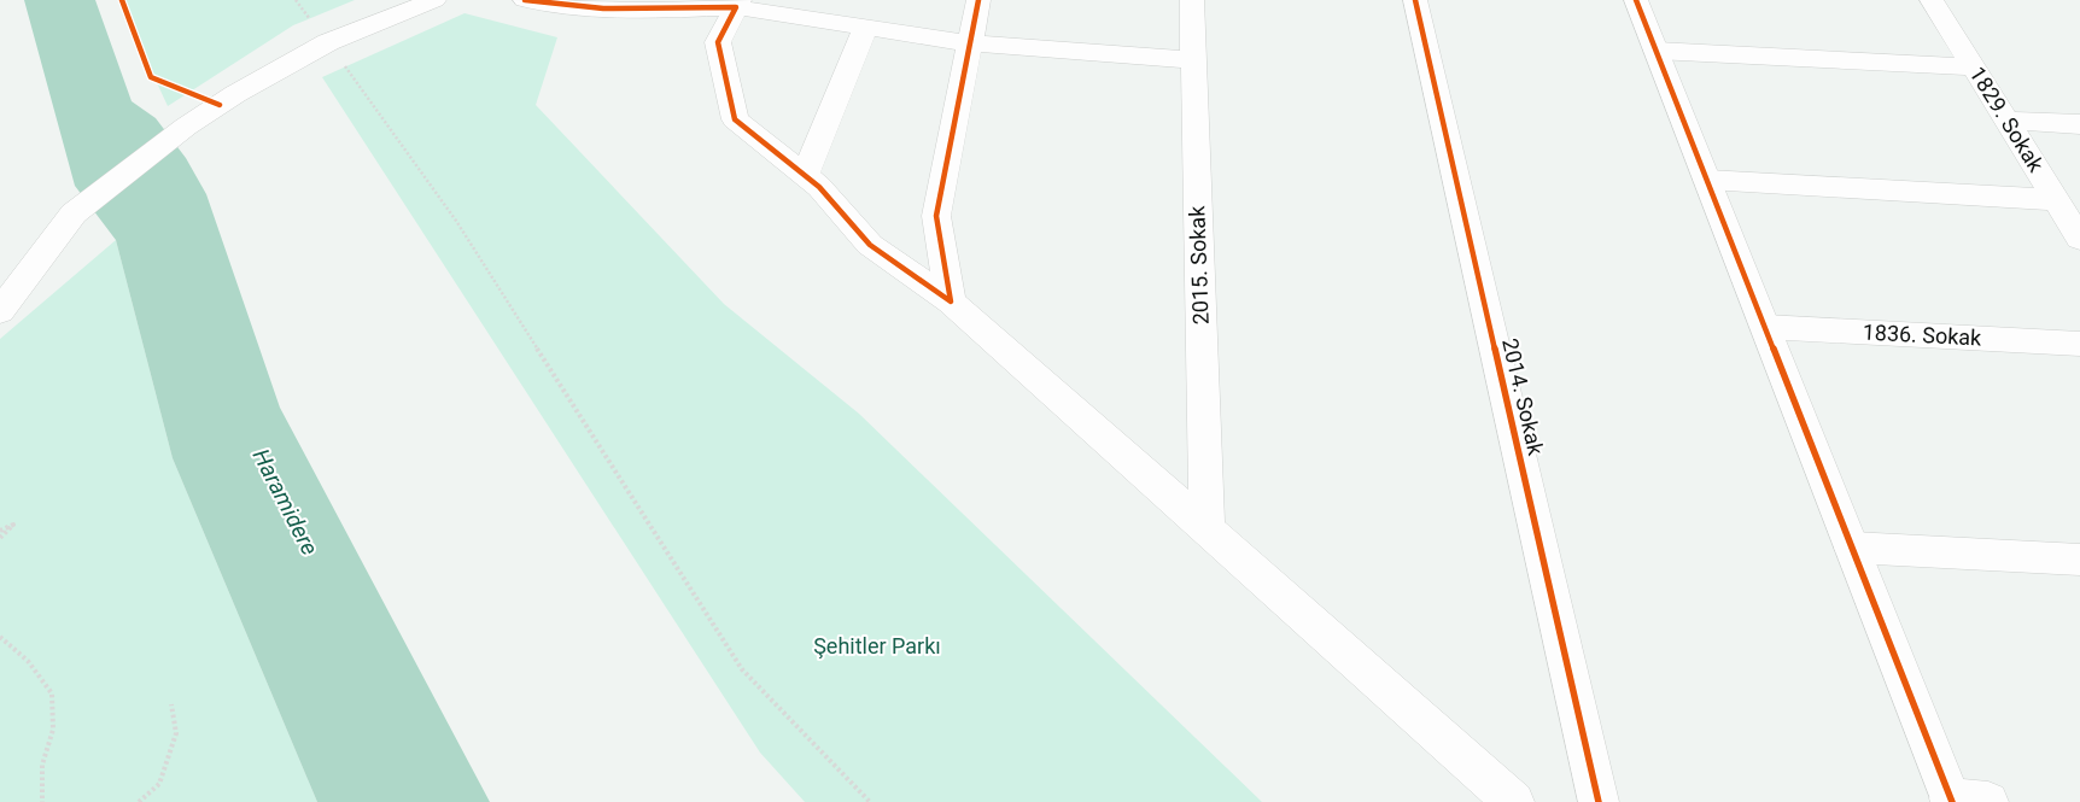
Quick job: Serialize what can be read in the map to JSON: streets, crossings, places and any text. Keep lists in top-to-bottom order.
{
  "streets": {
    "street": [
      "1829. Sokak",
      "2015. Sokak",
      "1836. Sokak",
      "2014. Sokak"
    ]
  },
  "water": ["Haramidere"],
  "parks": ["Şehitler Parkı"]
}
